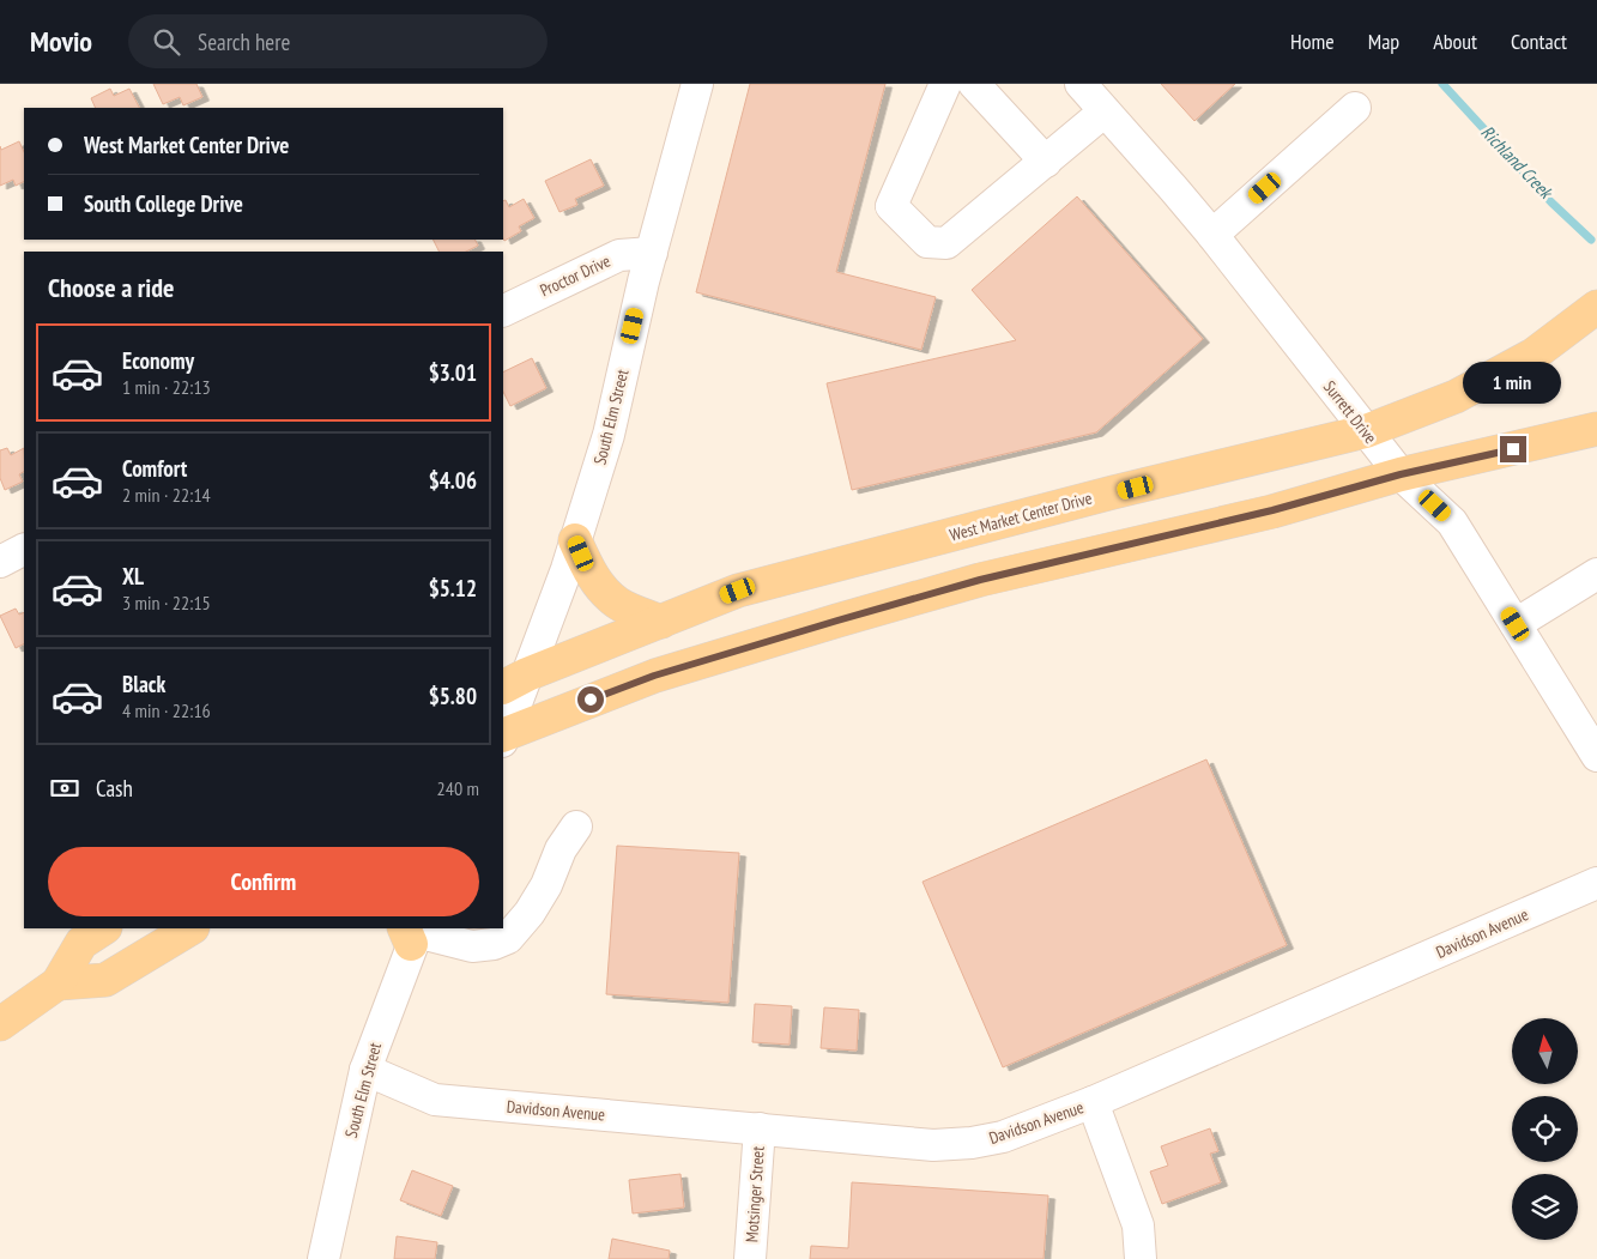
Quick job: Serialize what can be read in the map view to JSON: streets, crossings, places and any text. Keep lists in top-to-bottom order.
{
  "streets": {
    "main road": ["West Market Center Drive"],
    "street": [
      "Proctor Drive",
      "Surrett Drive",
      "South Elm Street",
      "Davidson Avenue",
      "Motsinger Street"
    ]
  },
  "crossings": [
    ["Proctor Drive", "South Elm Street"],
    ["Surrett Drive", "West Market Center Drive"],
    ["South Elm Street", "West Market Center Drive"],
    ["South Elm Street", "Davidson Avenue"],
    ["Davidson Avenue", "Motsinger Street"]
  ],
  "water": ["Richland Creek"],
  "north": "top",
  "page": {
    "header": "Movio",
    "search": "Search here",
    "nav": [
      "Home",
      "Map",
      "About",
      "Contact"
    ],
    "banner": ["West Market Center Drive", "South College Drive"],
    "heading": "Choose a ride",
    "list": [
      {
        "name": "Economy",
        "note": "1 min · 22:13",
        "value": "$3.01"
      },
      {
        "name": "Comfort",
        "note": "2 min · 22:14",
        "value": "$4.06"
      },
      {
        "name": "XL",
        "note": "3 min · 22:15",
        "value": "$5.12"
      },
      {
        "name": "Black",
        "note": "4 min · 22:16",
        "value": "$5.80"
      }
    ],
    "bubble": "1 min",
    "pay": ["Cash", "240 m"],
    "buttons": "Confirm"
  }
}
